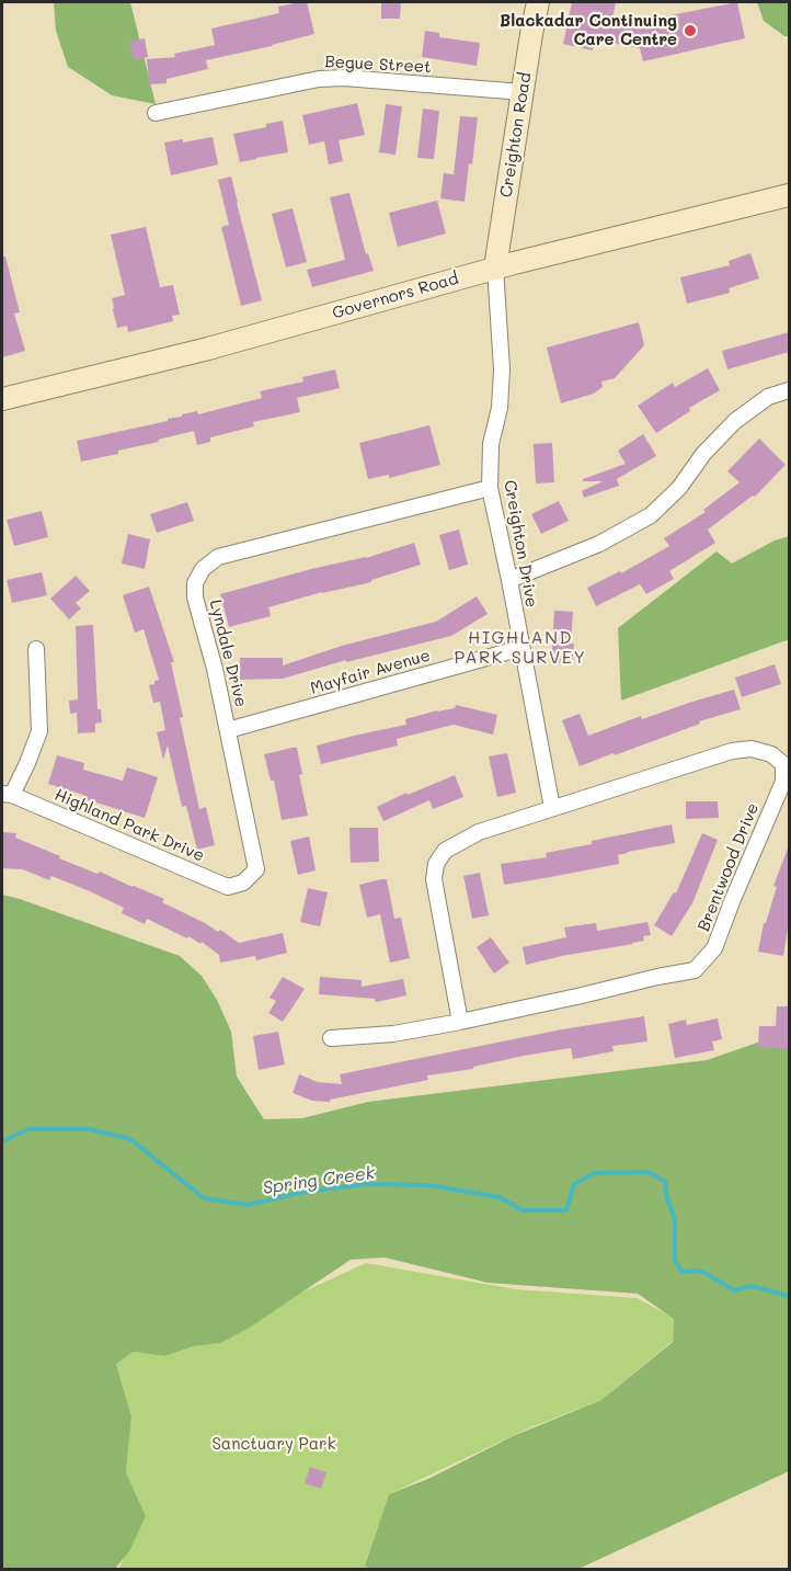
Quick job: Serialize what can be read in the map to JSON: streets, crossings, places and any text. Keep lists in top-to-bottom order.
{
  "streets": {
    "main road": ["Creighton Road", "Governors Road"],
    "street": [
      "Begue Street",
      "Creighton Drive",
      "Lyndale Drive",
      "Mayfair Avenue",
      "Highland Park Drive",
      "Brentwood Drive"
    ]
  },
  "crossings": [
    ["Begue Street", "Creighton Road"],
    ["Creighton Road", "Governors Road"],
    ["Creighton Road", "Creighton Drive"],
    ["Governors Road", "Creighton Drive"],
    ["Creighton Drive", "Lyndale Drive"],
    ["Creighton Drive", "Mayfair Avenue"],
    ["Creighton Drive", "Brentwood Drive"],
    ["Lyndale Drive", "Mayfair Avenue"],
    ["Lyndale Drive", "Highland Park Drive"]
  ],
  "districts": ["HIGHLAND PARK SURVEY"],
  "water": ["Spring Creek"],
  "parks": ["Sanctuary Park"],
  "places": ["Blackadar Continuing Care Centre"]
}
